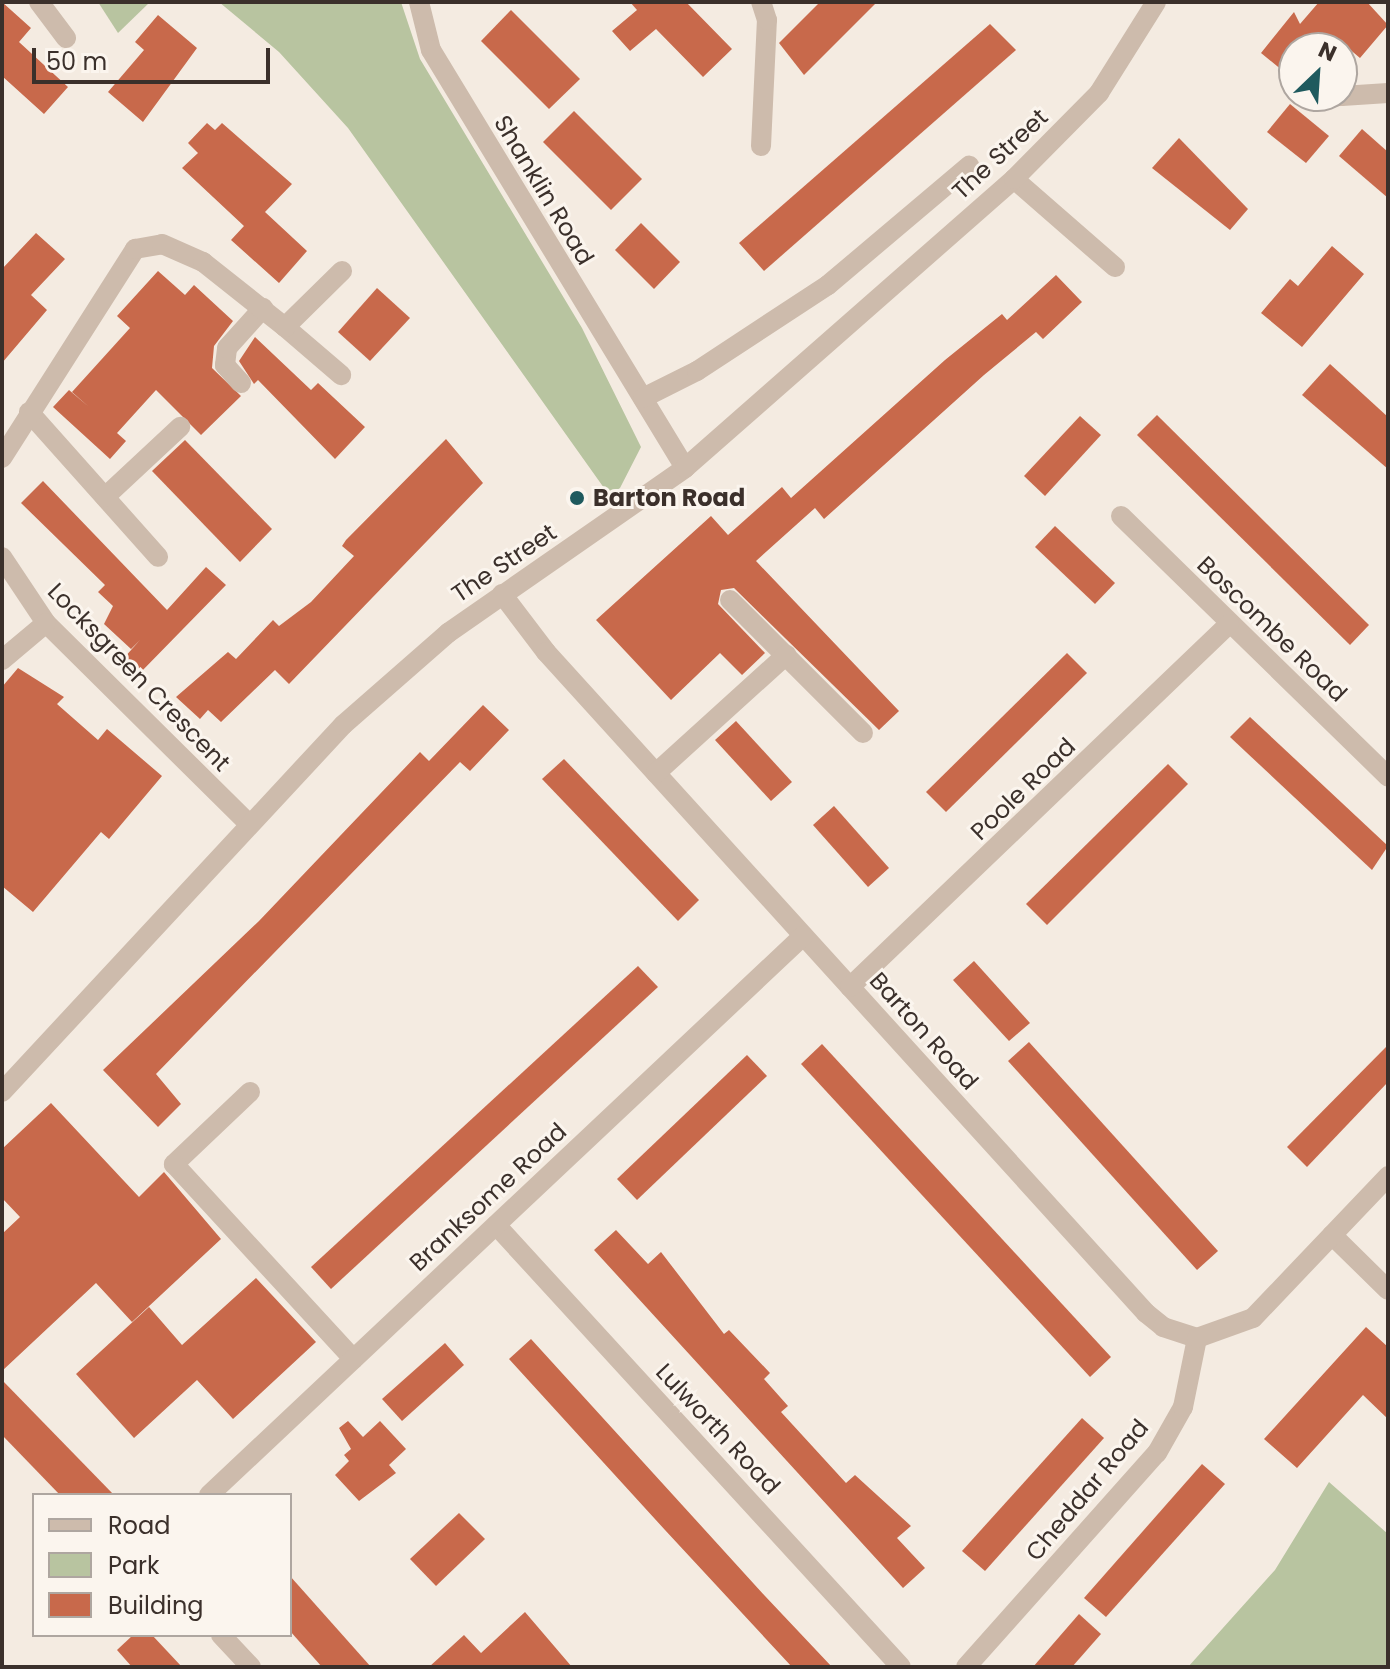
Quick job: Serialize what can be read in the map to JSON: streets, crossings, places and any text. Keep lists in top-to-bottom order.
{
  "streets": {
    "street": [
      "The Street",
      "Shanklin Road",
      "Boscombe Road",
      "Locksgreen Crescent",
      "Poole Road",
      "Barton Road",
      "Branksome Road",
      "Lulworth Road",
      "Cheddar Road"
    ]
  },
  "crossings": [
    ["The Street", "Shanklin Road"],
    ["The Street", "Locksgreen Crescent"],
    ["The Street", "Barton Road"],
    ["Boscombe Road", "Poole Road"],
    ["Poole Road", "Barton Road"],
    ["Barton Road", "Branksome Road"],
    ["Barton Road", "Cheddar Road"],
    ["Branksome Road", "Lulworth Road"]
  ],
  "places": ["Barton Road"],
  "legend": ["Road", "Park", "Building"],
  "scale_bar": "50 m",
  "north": "top right"
}
